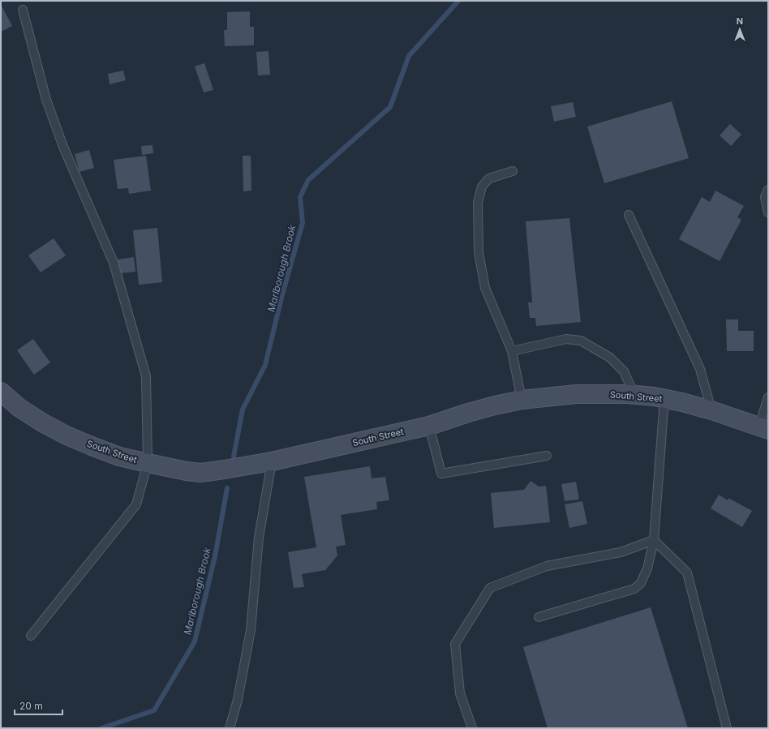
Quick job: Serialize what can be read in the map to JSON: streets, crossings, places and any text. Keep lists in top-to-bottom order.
{
  "streets": {
    "main road": ["South Street"]
  },
  "water": ["Marlborough Brook"],
  "scale_bar": "20 m",
  "north": "top"
}
